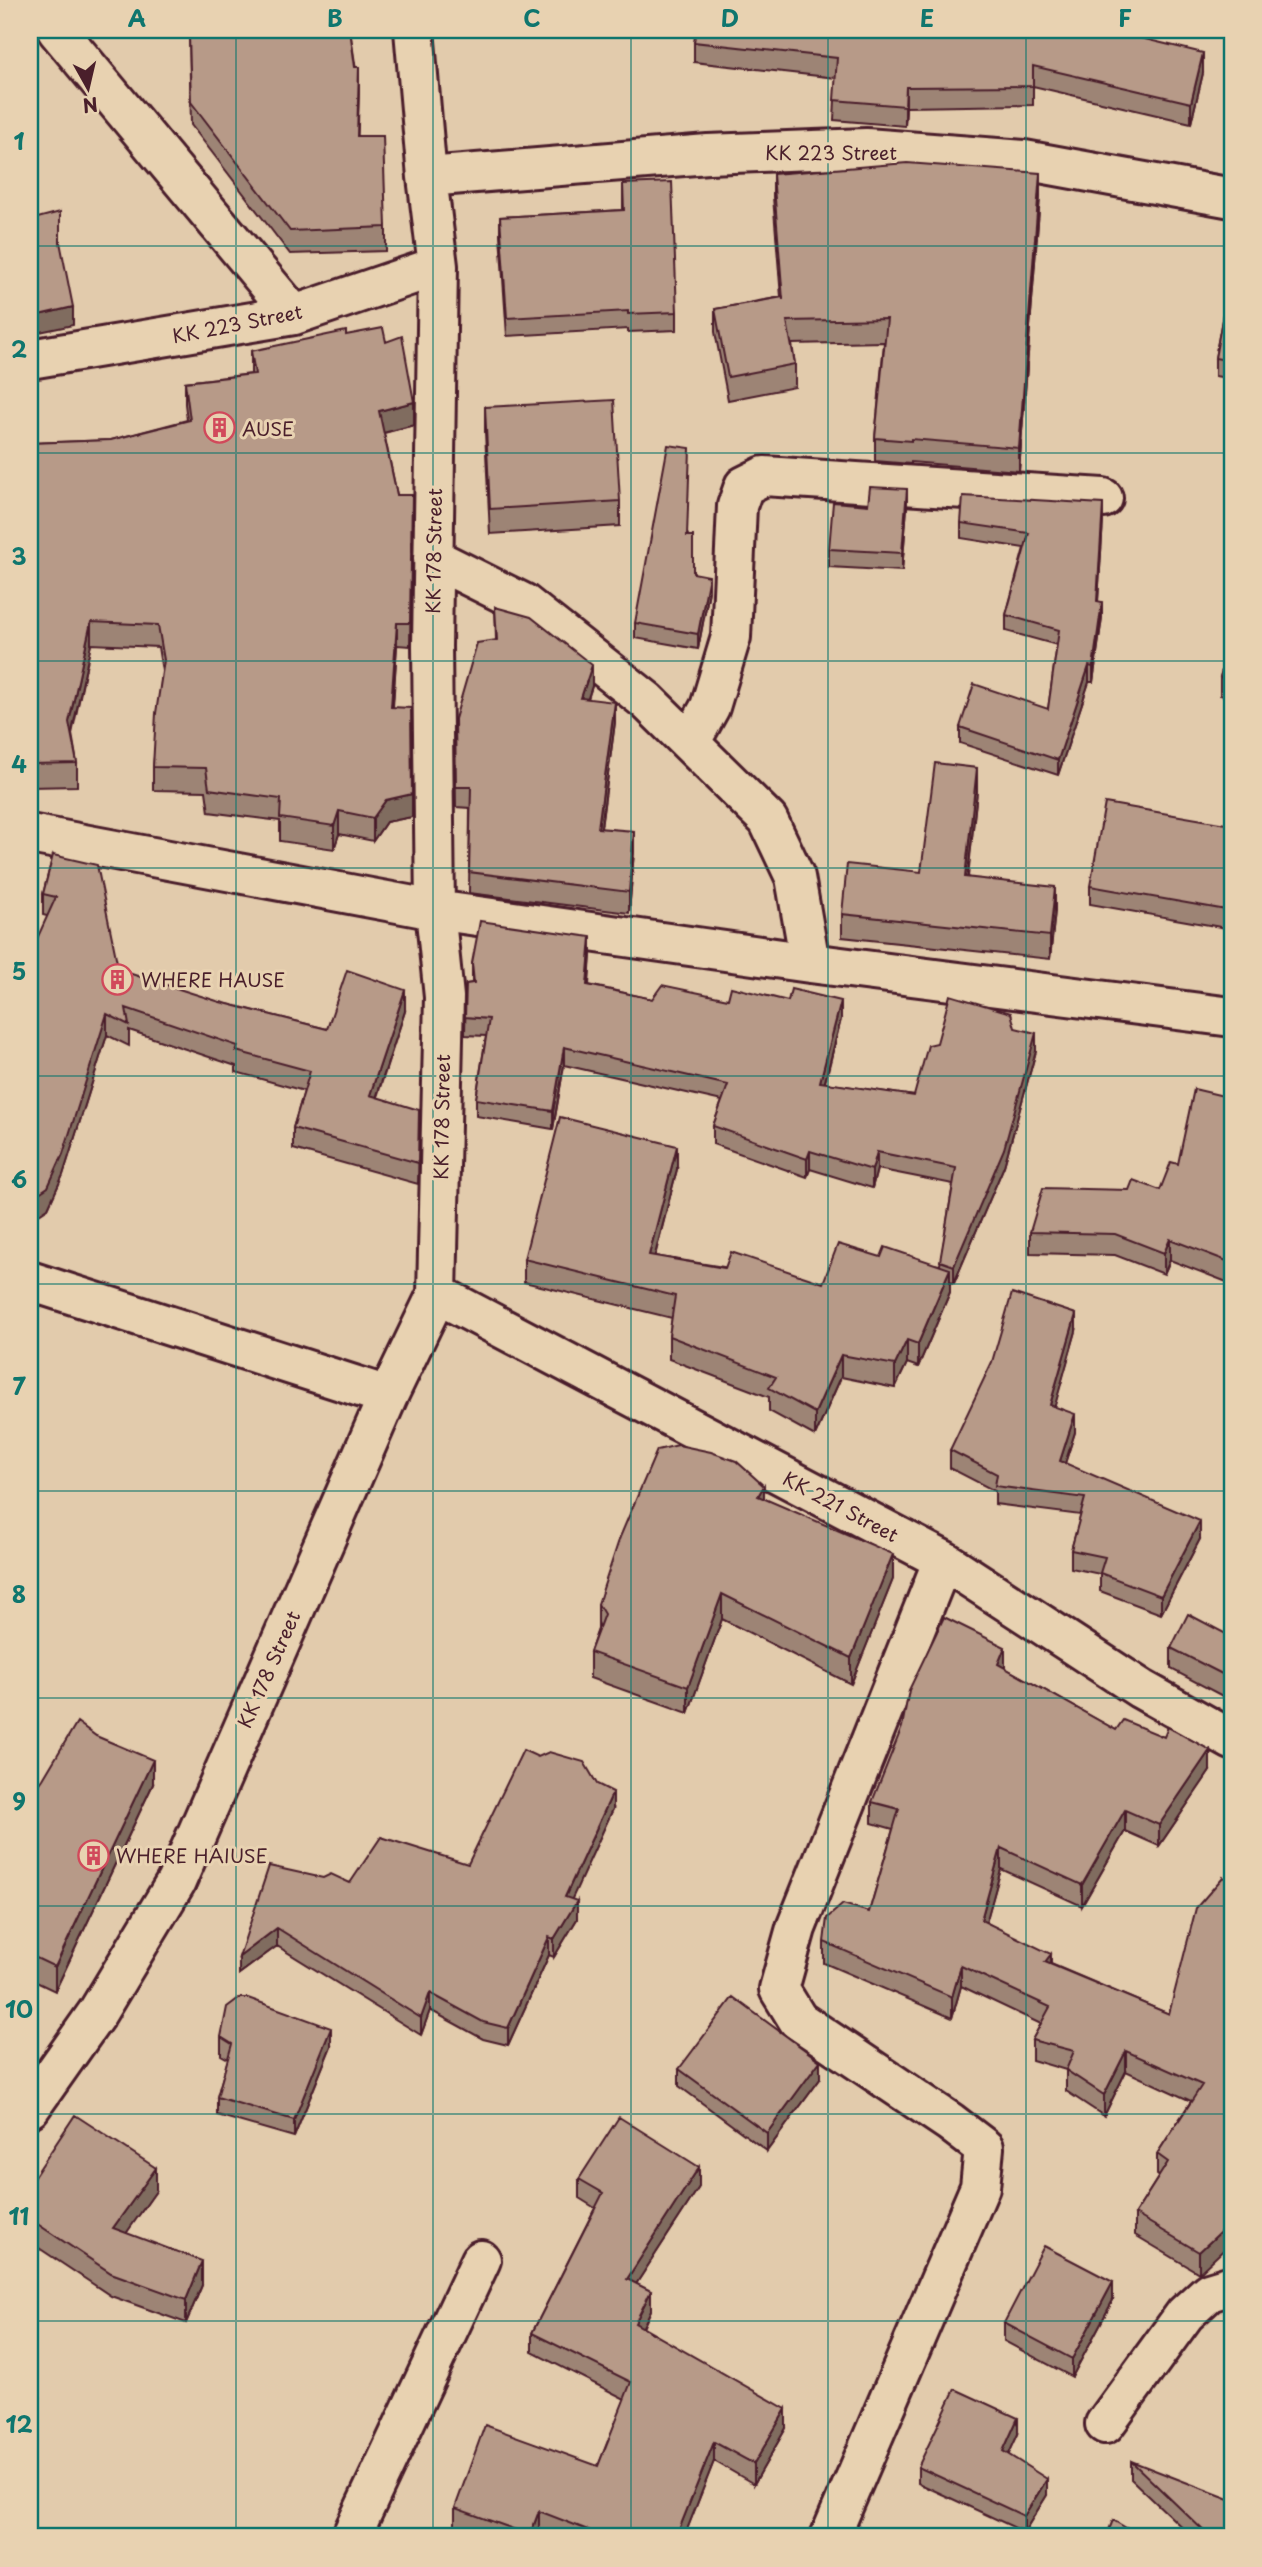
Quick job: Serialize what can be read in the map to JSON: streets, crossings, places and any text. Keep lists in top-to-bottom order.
{
  "streets": {
    "street": ["KK 223 Street", "KK 178 Street", "KK 221 Street"]
  },
  "crossings": [
    ["KK 223 Street", "KK 178 Street"],
    ["KK 178 Street", "KK 221 Street"]
  ],
  "places": {
    "building": ["AUSE", "WHERE HAUSE", "WHERE HAIUSE"]
  },
  "north": "bottom",
  "grid": {
    "columns": [
      "A",
      "B",
      "C",
      "D",
      "E",
      "F"
    ],
    "rows": [
      "1",
      "2",
      "3",
      "4",
      "5",
      "6",
      "7",
      "8",
      "9",
      "10",
      "11",
      "12"
    ]
  }
}
